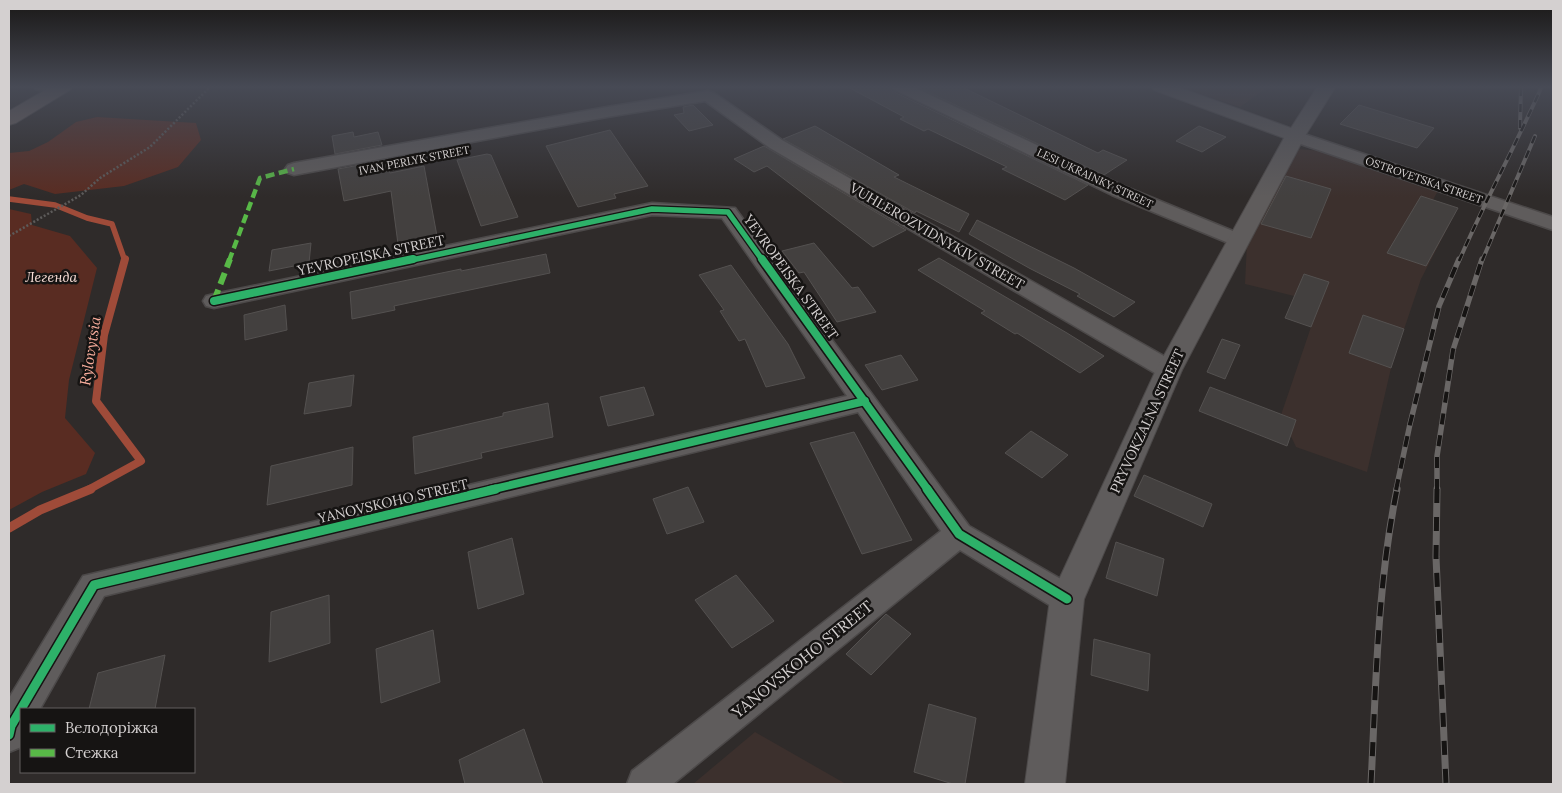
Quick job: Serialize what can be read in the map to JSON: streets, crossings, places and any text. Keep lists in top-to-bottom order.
{
  "streets": {
    "street": [
      "IVAN PERLYK STREET",
      "LESI UKRAINKY STREET",
      "OSTROVETSKA STREET",
      "VUHLEROZVIDNYKIV STREET",
      "YEVROPEISKA STREET",
      "PRYVOKZALNA STREET",
      "YANOVSKOHO STREET"
    ]
  },
  "crossings": [
    ["LESI UKRAINKY STREET", "PRYVOKZALNA STREET"],
    ["OSTROVETSKA STREET", "PRYVOKZALNA STREET"],
    ["VUHLEROZVIDNYKIV STREET", "PRYVOKZALNA STREET"],
    ["YEVROPEISKA STREET", "PRYVOKZALNA STREET"],
    ["YEVROPEISKA STREET", "YANOVSKOHO STREET"]
  ],
  "water": ["Rylovytsia"],
  "parks": ["Легенда"],
  "legend": ["Велодоріжка", "Стежка"]
}
